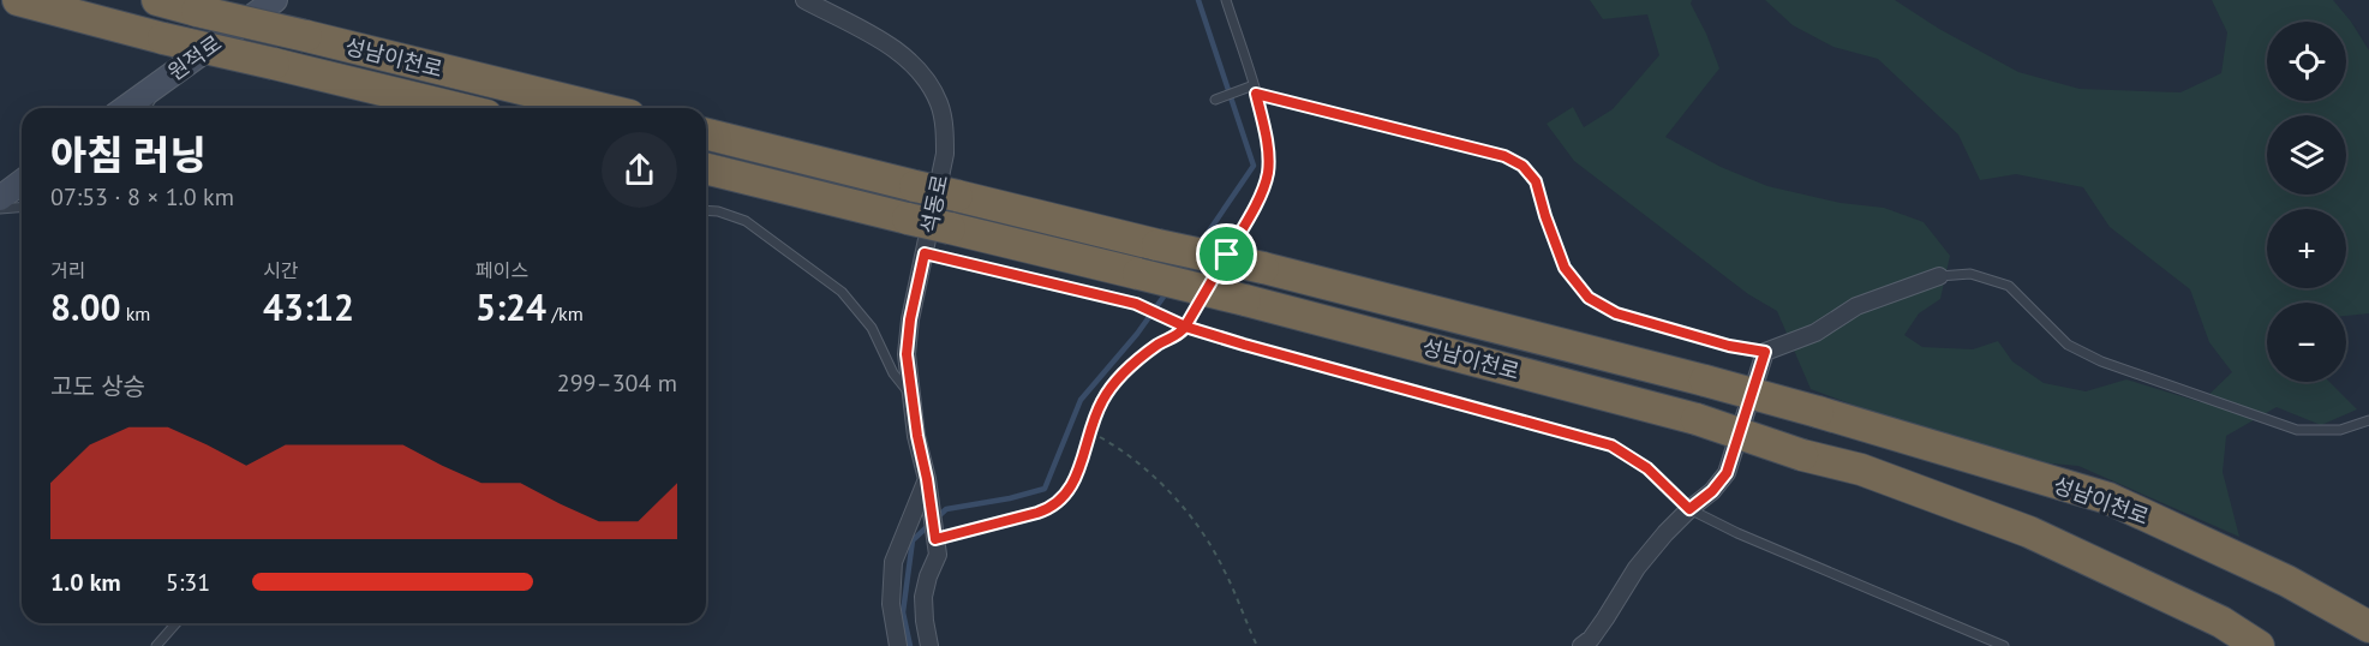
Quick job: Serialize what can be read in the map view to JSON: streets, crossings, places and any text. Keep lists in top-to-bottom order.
{
  "streets": {
    "highway": ["성남이천로"],
    "street": ["원적로", "석동로"]
  },
  "page": {
    "map_buttons": ["+", "−"],
    "heading": ["아침 러닝", "07:53 · 8 × 1.0 km"],
    "stats": [
      ["거리", "8.00 km"],
      ["시간", "43:12"],
      ["페이스", "5:24 /km"]
    ],
    "chart": ["고도 상승", "299–304 m"],
    "list": [
      {
        "name": "1.0 km",
        "note": "5:31"
      }
    ]
  }
}
